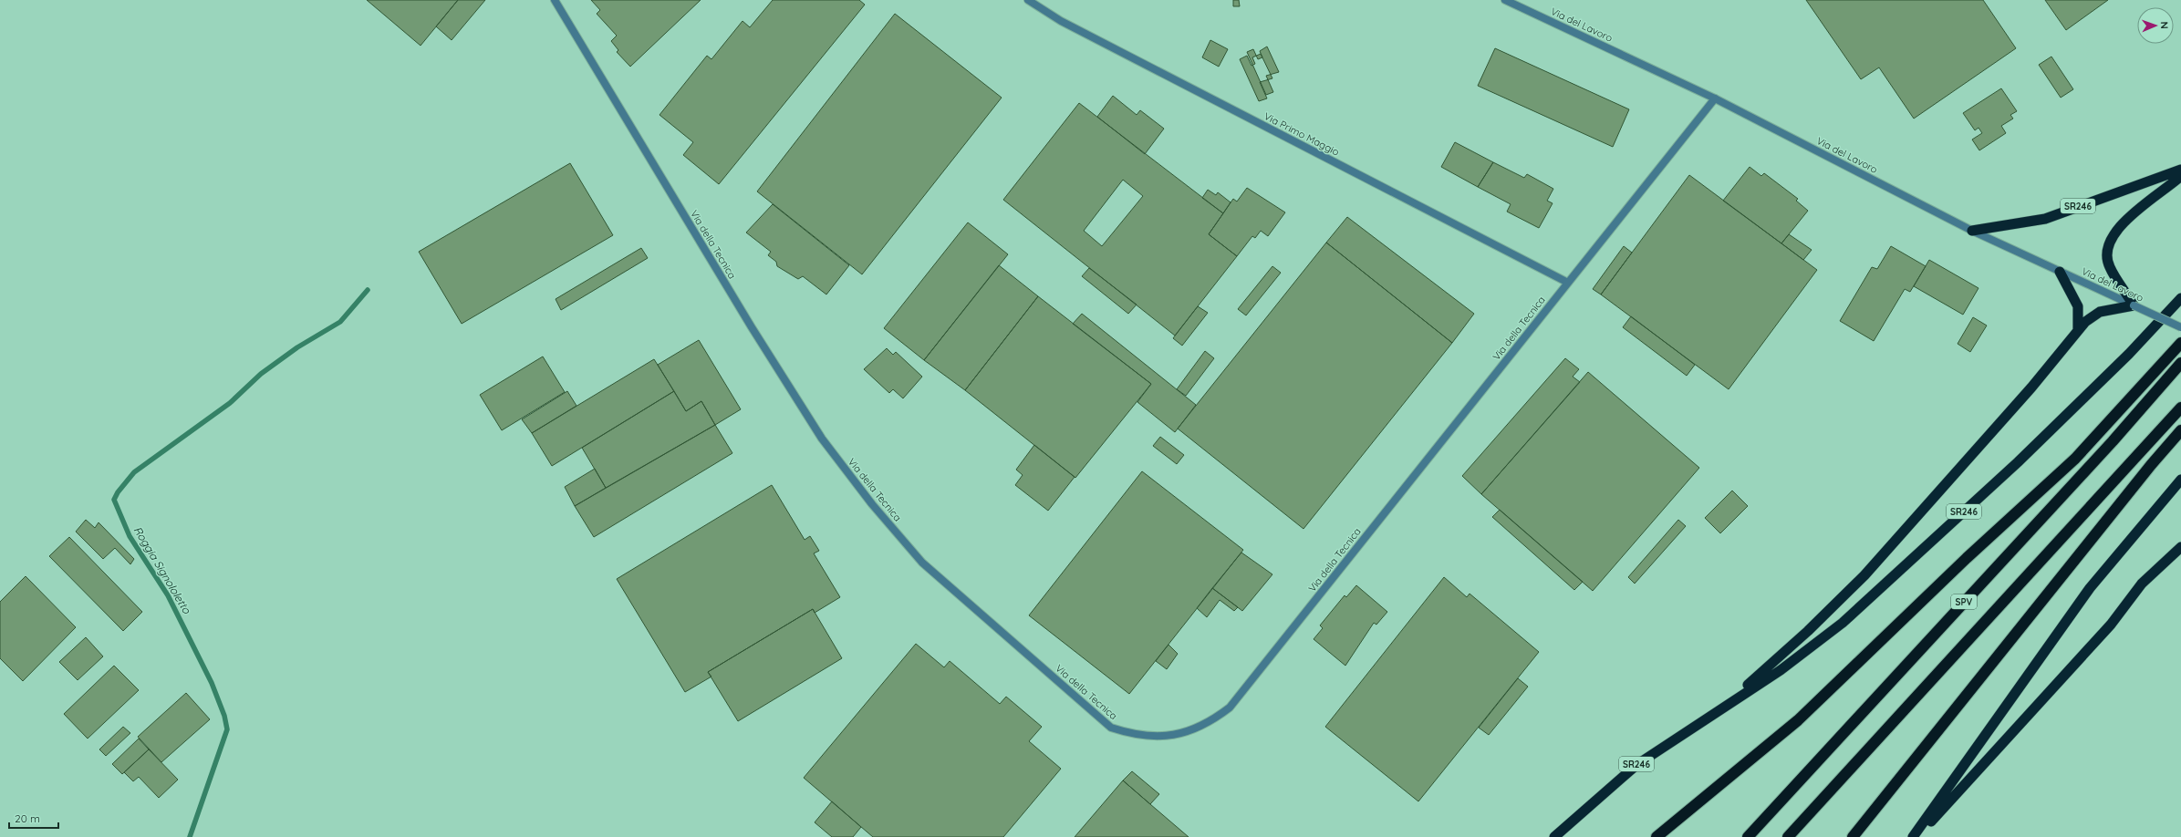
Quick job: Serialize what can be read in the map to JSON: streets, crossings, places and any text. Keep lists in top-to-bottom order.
{
  "streets": {
    "highway": ["SR246", "SPV"],
    "street": ["Via del Lavoro", "Via Primo Maggio", "Via della Tecnica"]
  },
  "crossings": [
    ["Via del Lavoro", "SR246"],
    ["Via del Lavoro", "Via della Tecnica"],
    ["Via Primo Maggio", "Via della Tecnica"]
  ],
  "water": ["Roggia Signololetto"],
  "scale_bar": "20 m",
  "north": "right"
}
